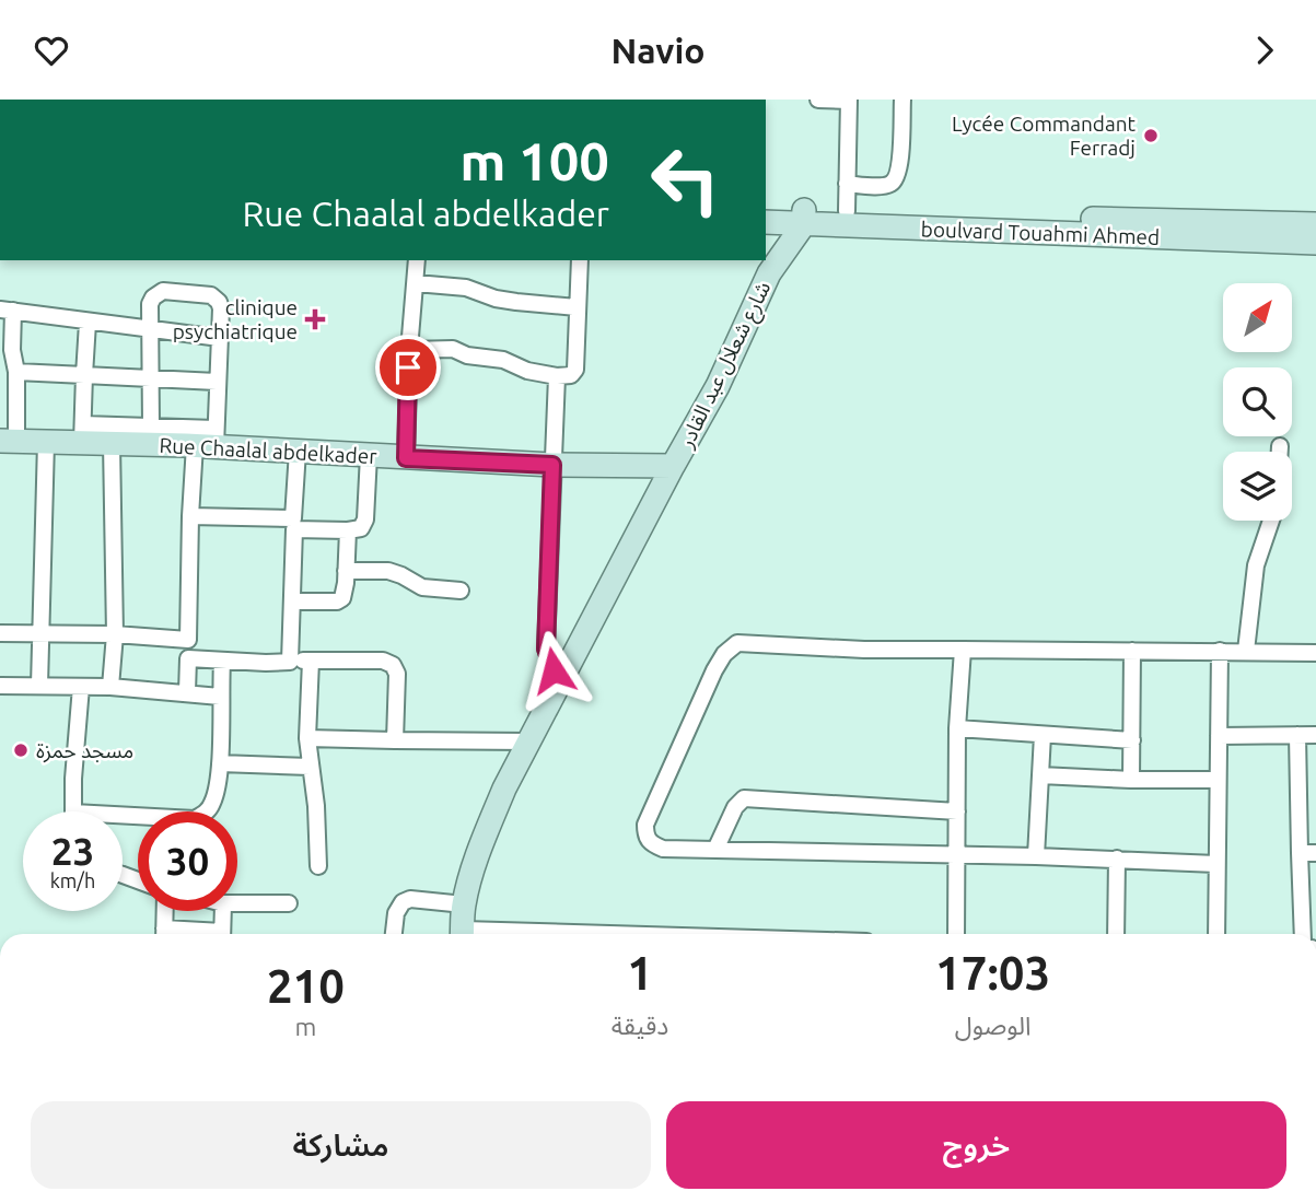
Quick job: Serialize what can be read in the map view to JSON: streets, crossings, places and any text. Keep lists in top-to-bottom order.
{
  "streets": {
    "street": ["boulvard Touahmi Ahmed", "شارع شعلال عبد القادر", "Rue Chaalal abdelkader"]
  },
  "crossings": [
    ["boulvard Touahmi Ahmed", "شارع شعلال عبد القادر"],
    ["شارع شعلال عبد القادر", "Rue Chaalal abdelkader"]
  ],
  "places": {
    "other": ["Lycée Commandant Ferradj", "مسجد حمزة"],
    "health": ["clinique psychiatrique"]
  },
  "north": "top right",
  "page": {
    "header": "Navio",
    "turn": ["100 m", "Rue Chaalal abdelkader"],
    "speed": "23 km/h",
    "limit": "30",
    "eta": [
      "17:03",
      "الوصول",
      "1",
      "دقيقة",
      "210",
      "m"
    ],
    "buttons": ["خروج", "مشاركة"]
  }
}
